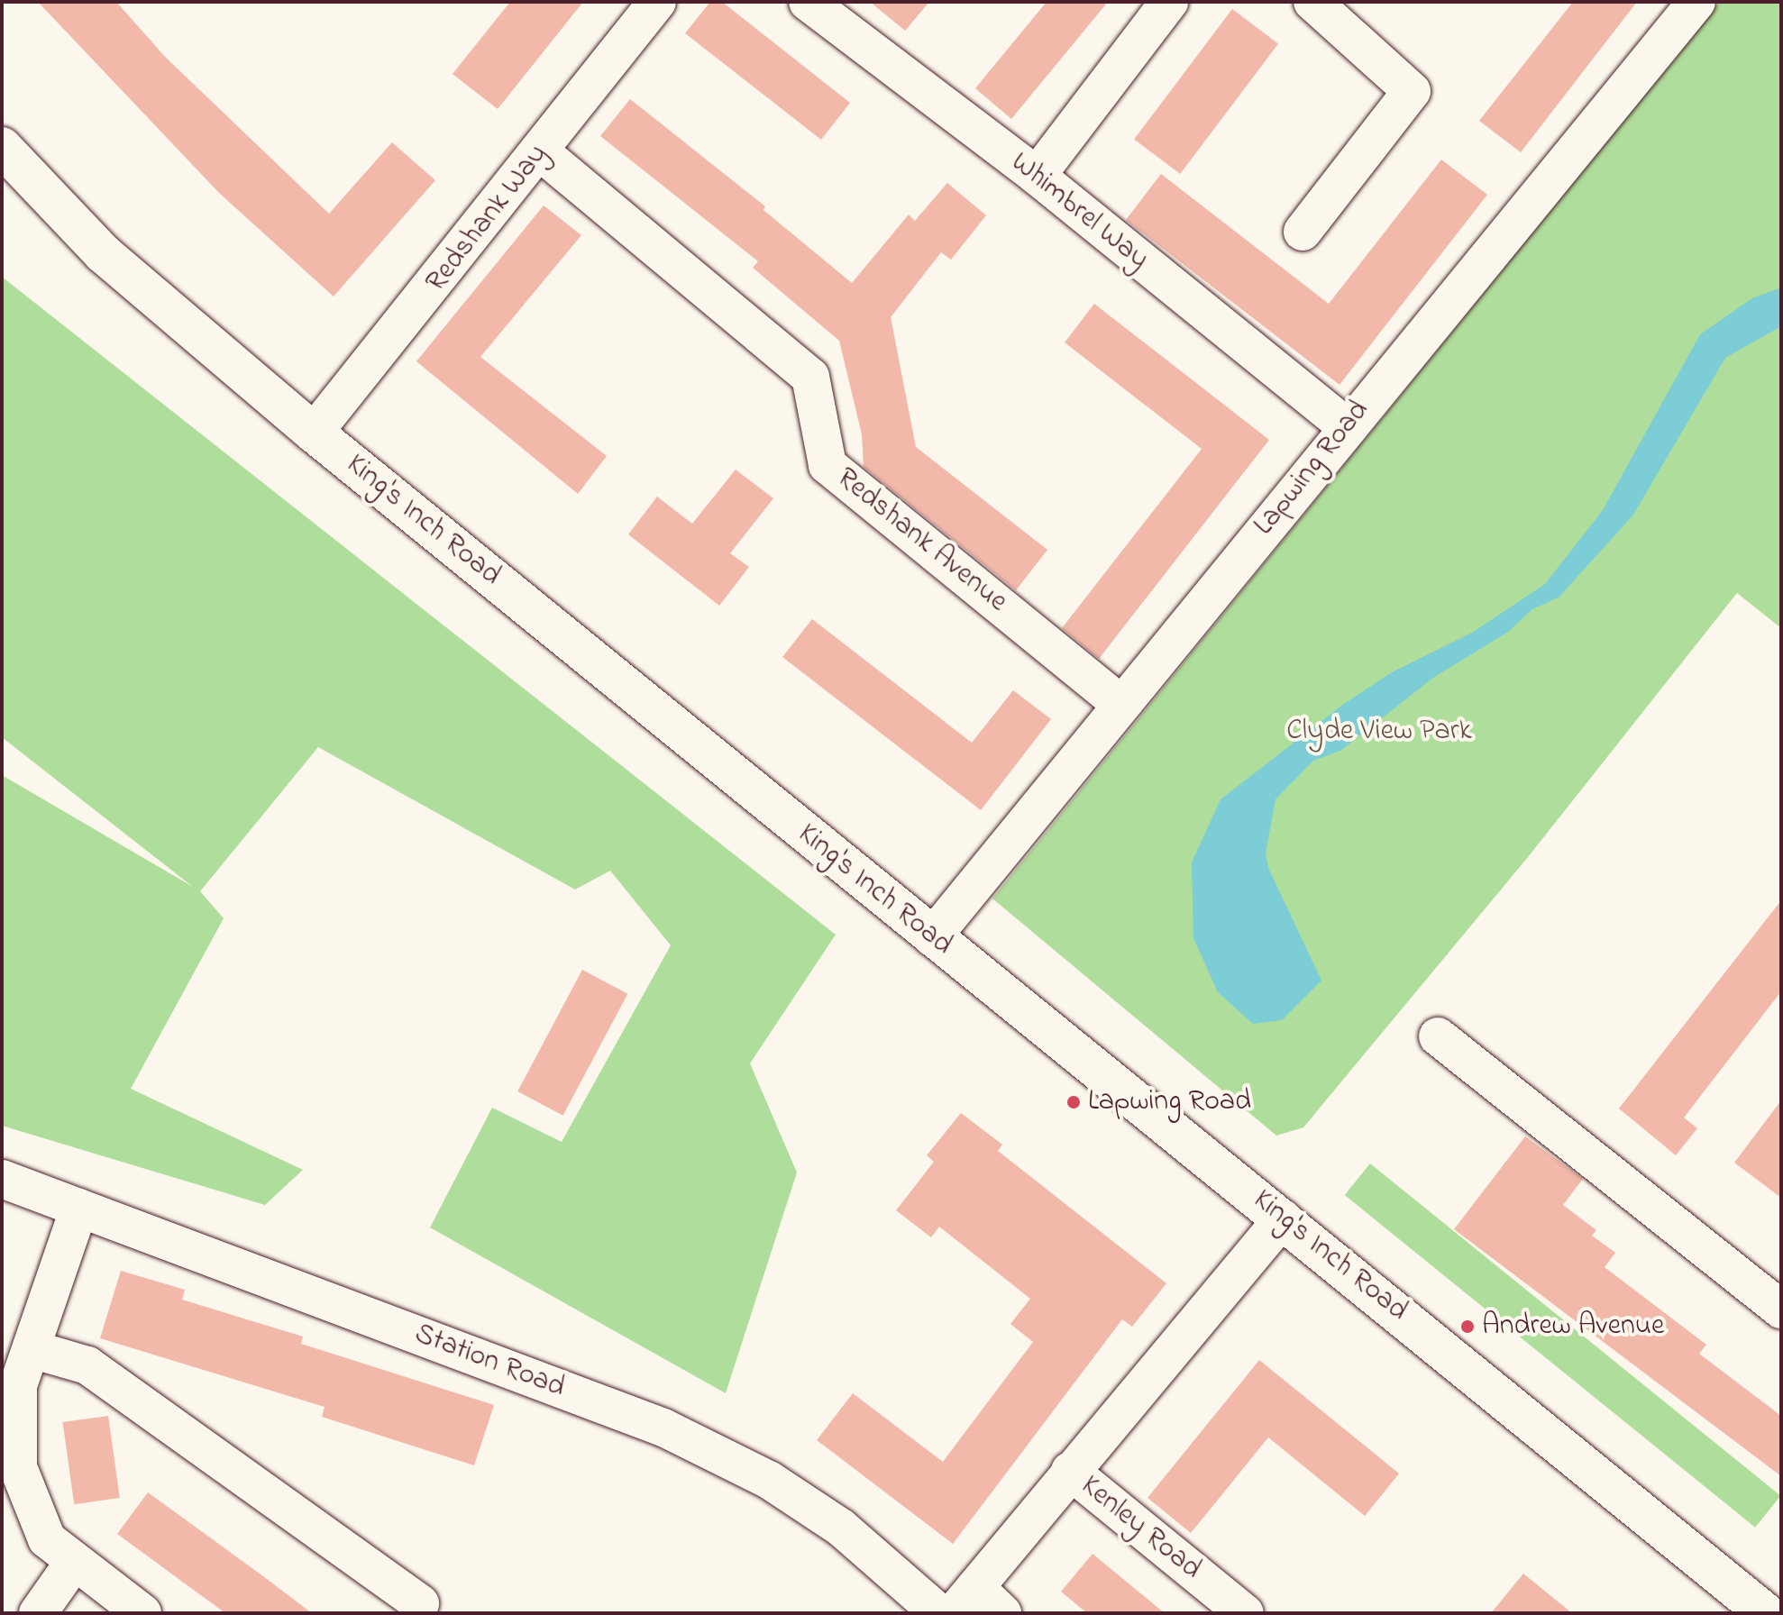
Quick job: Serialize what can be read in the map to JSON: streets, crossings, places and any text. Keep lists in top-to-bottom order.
{
  "streets": {
    "street": [
      "Whimbrel Way",
      "Redshank Way",
      "Lapwing Road",
      "King's Inch Road",
      "Redshank Avenue",
      "Station Road",
      "Kenley Road"
    ]
  },
  "crossings": [
    ["Whimbrel Way", "Lapwing Road"],
    ["Redshank Way", "King's Inch Road"],
    ["Redshank Way", "Redshank Avenue"],
    ["Lapwing Road", "King's Inch Road"],
    ["Lapwing Road", "Redshank Avenue"]
  ],
  "parks": ["Clyde View Park"],
  "places": ["Lapwing Road", "Andrew Avenue"]
}
